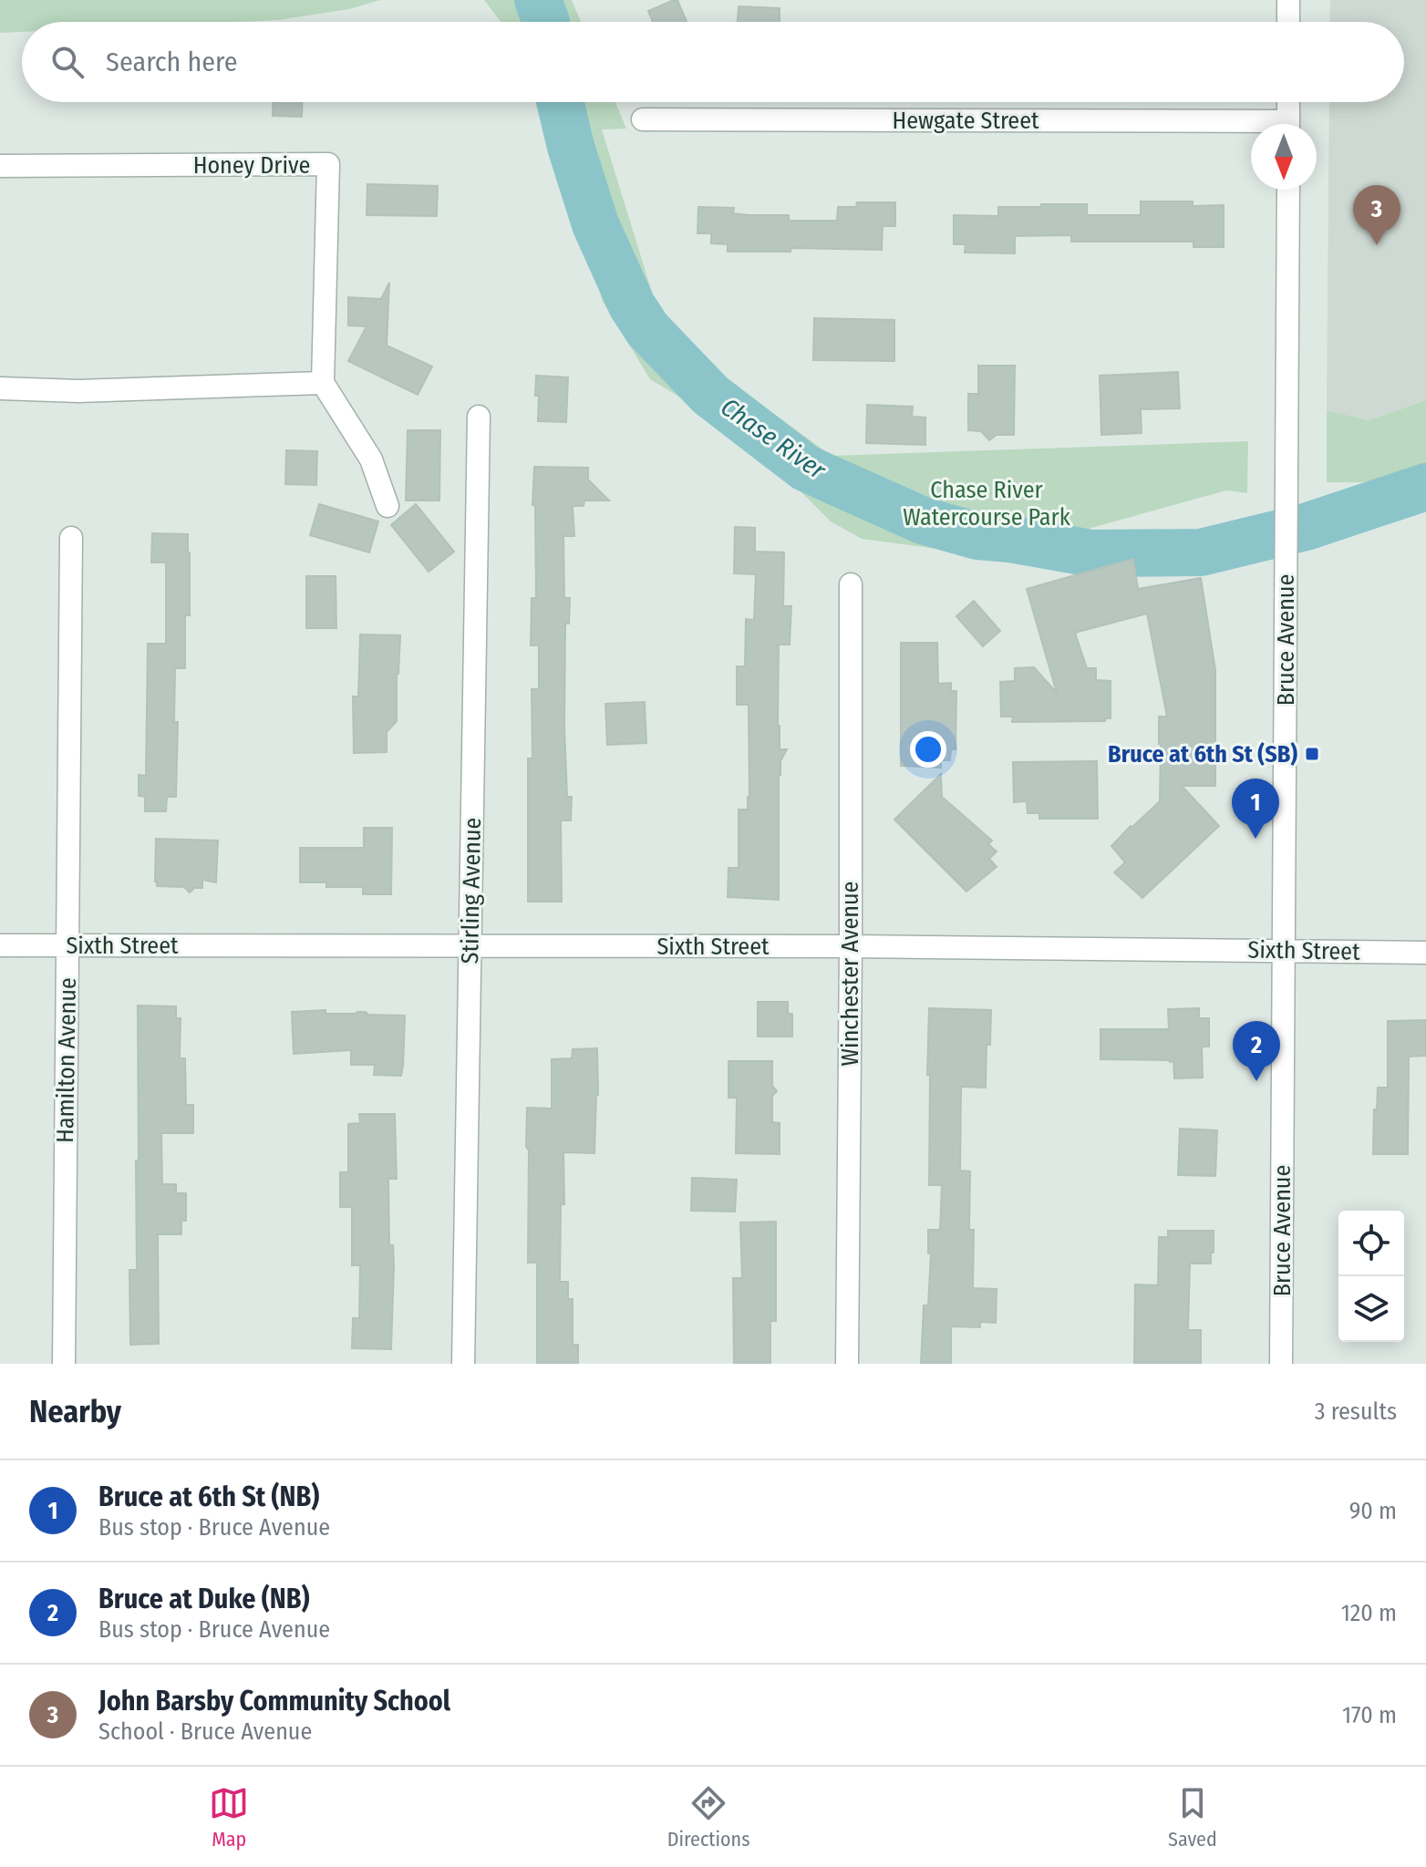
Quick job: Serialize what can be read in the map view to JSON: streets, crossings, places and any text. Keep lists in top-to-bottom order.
{
  "streets": {
    "street": [
      "Hewgate Street",
      "Honey Drive",
      "Bruce Avenue",
      "Stirling Avenue",
      "Sixth Street",
      "Winchester Avenue",
      "Hamilton Avenue"
    ]
  },
  "crossings": [
    ["Bruce Avenue", "Sixth Street"],
    ["Stirling Avenue", "Sixth Street"],
    ["Sixth Street", "Winchester Avenue"],
    ["Sixth Street", "Hamilton Avenue"]
  ],
  "water": ["Chase River"],
  "parks": ["Chase River Watercourse Park"],
  "places": {
    "transit": ["Bruce at 6th St (SB)"]
  },
  "north": "bottom",
  "page": {
    "search": "Search here",
    "pins": ["3", "1", "2"],
    "heading": ["Nearby", "3 results"],
    "list": [
      {
        "mark": "1",
        "name": "Bruce at 6th St (NB)",
        "note": "Bus stop · Bruce Avenue",
        "value": "90 m"
      },
      {
        "mark": "2",
        "name": "Bruce at Duke (NB)",
        "note": "Bus stop · Bruce Avenue",
        "value": "120 m"
      },
      {
        "mark": "3",
        "name": "John Barsby Community School",
        "note": "School · Bruce Avenue",
        "value": "170 m"
      }
    ],
    "nav": ["Map", "Directions", "Saved"]
  }
}
